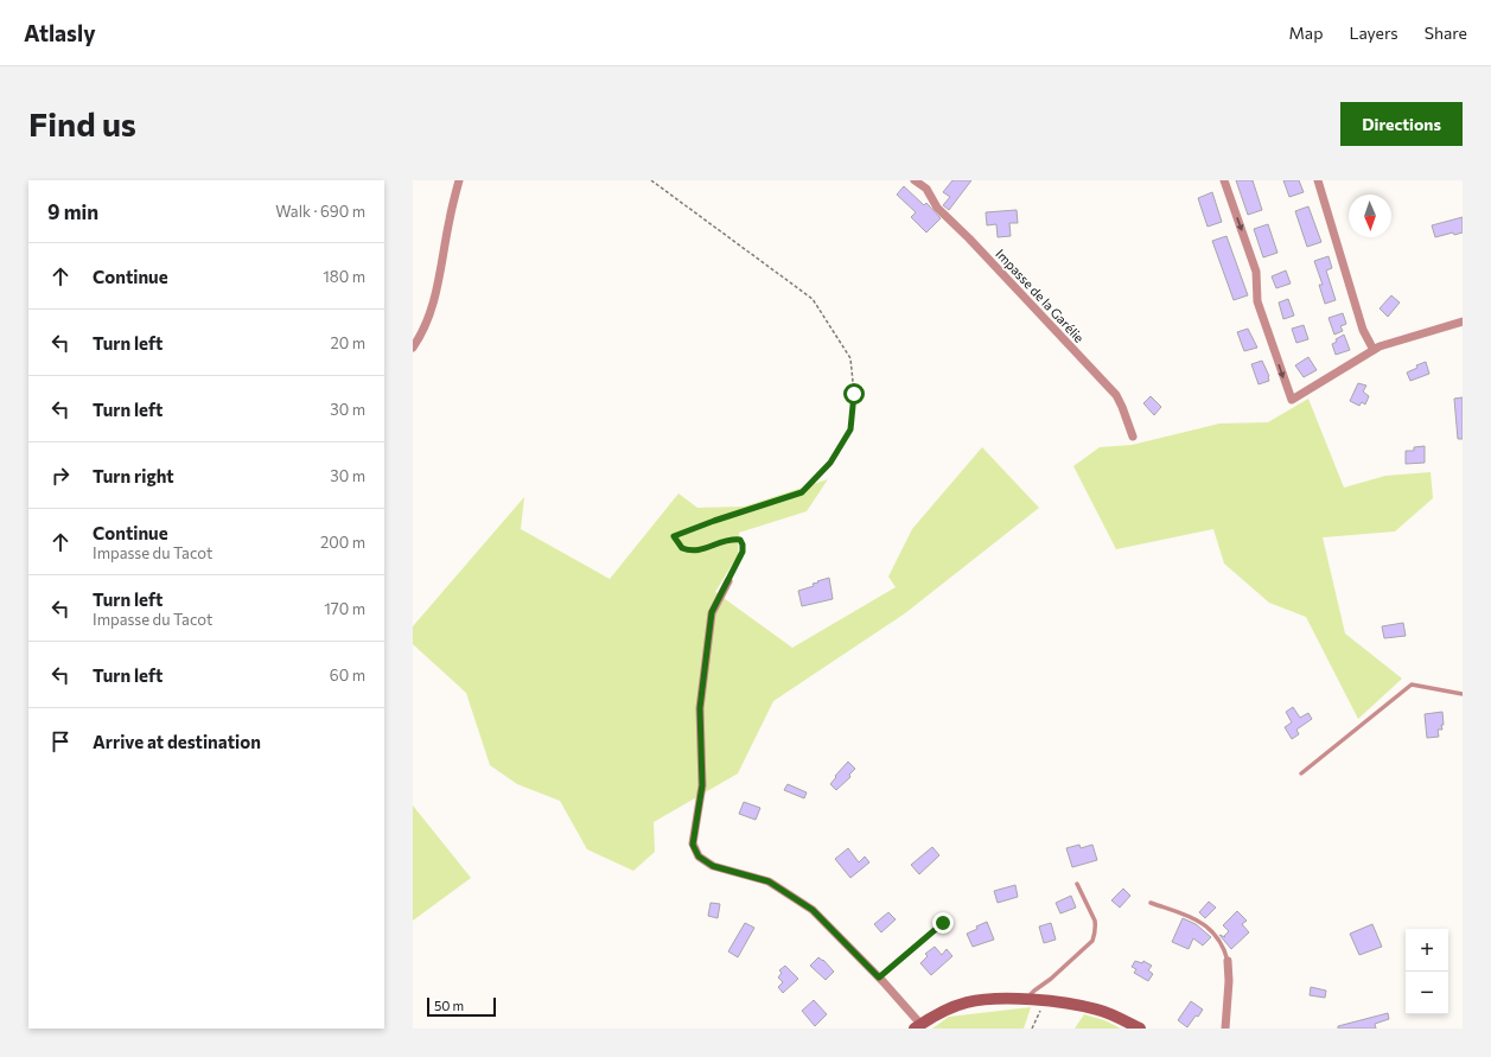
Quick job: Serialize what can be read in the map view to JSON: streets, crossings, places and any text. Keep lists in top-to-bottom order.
{
  "streets": {
    "street": ["Impasse de la Garélie"]
  },
  "scale_bar": "50 m",
  "north": "bottom",
  "page": {
    "header": "Atlasly",
    "nav": ["Map", "Layers", "Share"],
    "buttons": "Directions",
    "title": "Find us",
    "heading": ["9 min", "Walk · 690 m"],
    "list": [
      ["Continue", "180 m"],
      ["Turn left", "20 m"],
      ["Turn left", "30 m"],
      ["Turn right", "30 m"],
      ["Continue", "Impasse du Tacot", "200 m"],
      ["Turn left", "Impasse du Tacot", "170 m"],
      ["Turn left", "60 m"],
      "Arrive at destination"
    ],
    "map_buttons": ["+", "−"],
    "scale": "50 m"
  }
}
